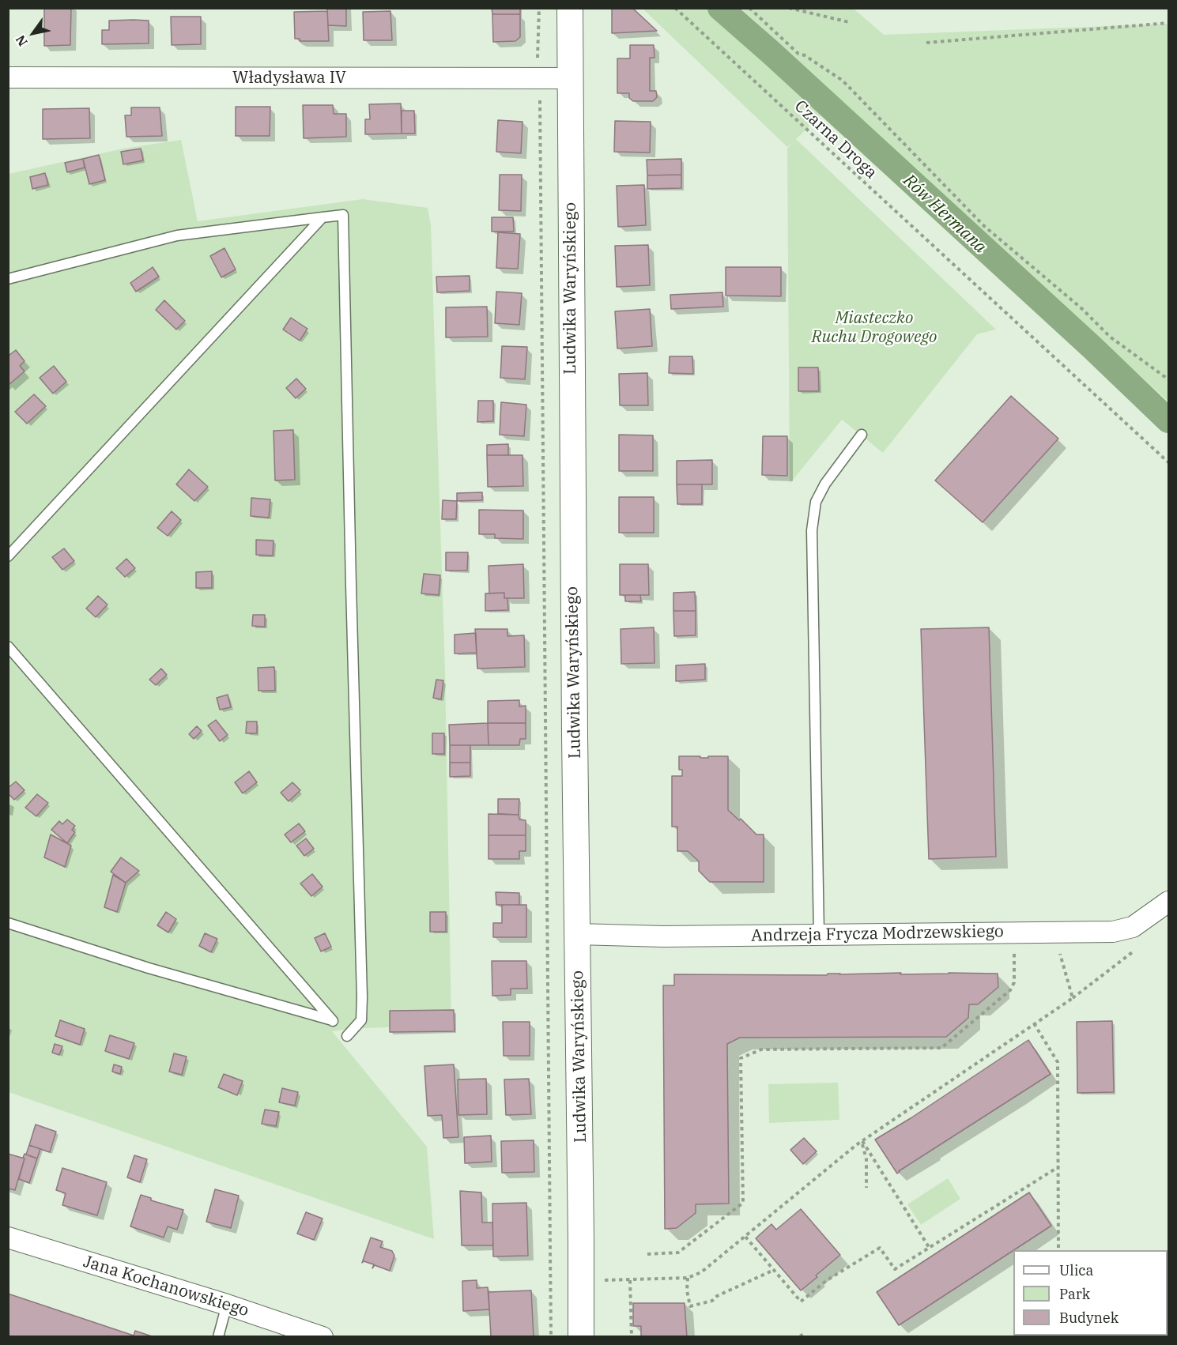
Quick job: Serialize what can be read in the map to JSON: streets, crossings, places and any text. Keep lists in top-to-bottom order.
{
  "streets": {
    "street": [
      "Władysława IV",
      "Ludwika Waryńskiego",
      "Andrzeja Frycza Modrzewskiego",
      "Jana Kochanowskiego"
    ],
    "path": ["Czarna Droga"]
  },
  "crossings": [
    ["Władysława IV", "Ludwika Waryńskiego"],
    ["Ludwika Waryńskiego", "Andrzeja Frycza Modrzewskiego"]
  ],
  "water": ["Rów Hermana"],
  "parks": ["Miasteczko Ruchu Drogowego"],
  "legend": ["Ulica", "Park", "Budynek"],
  "north": "bottom left"
}
